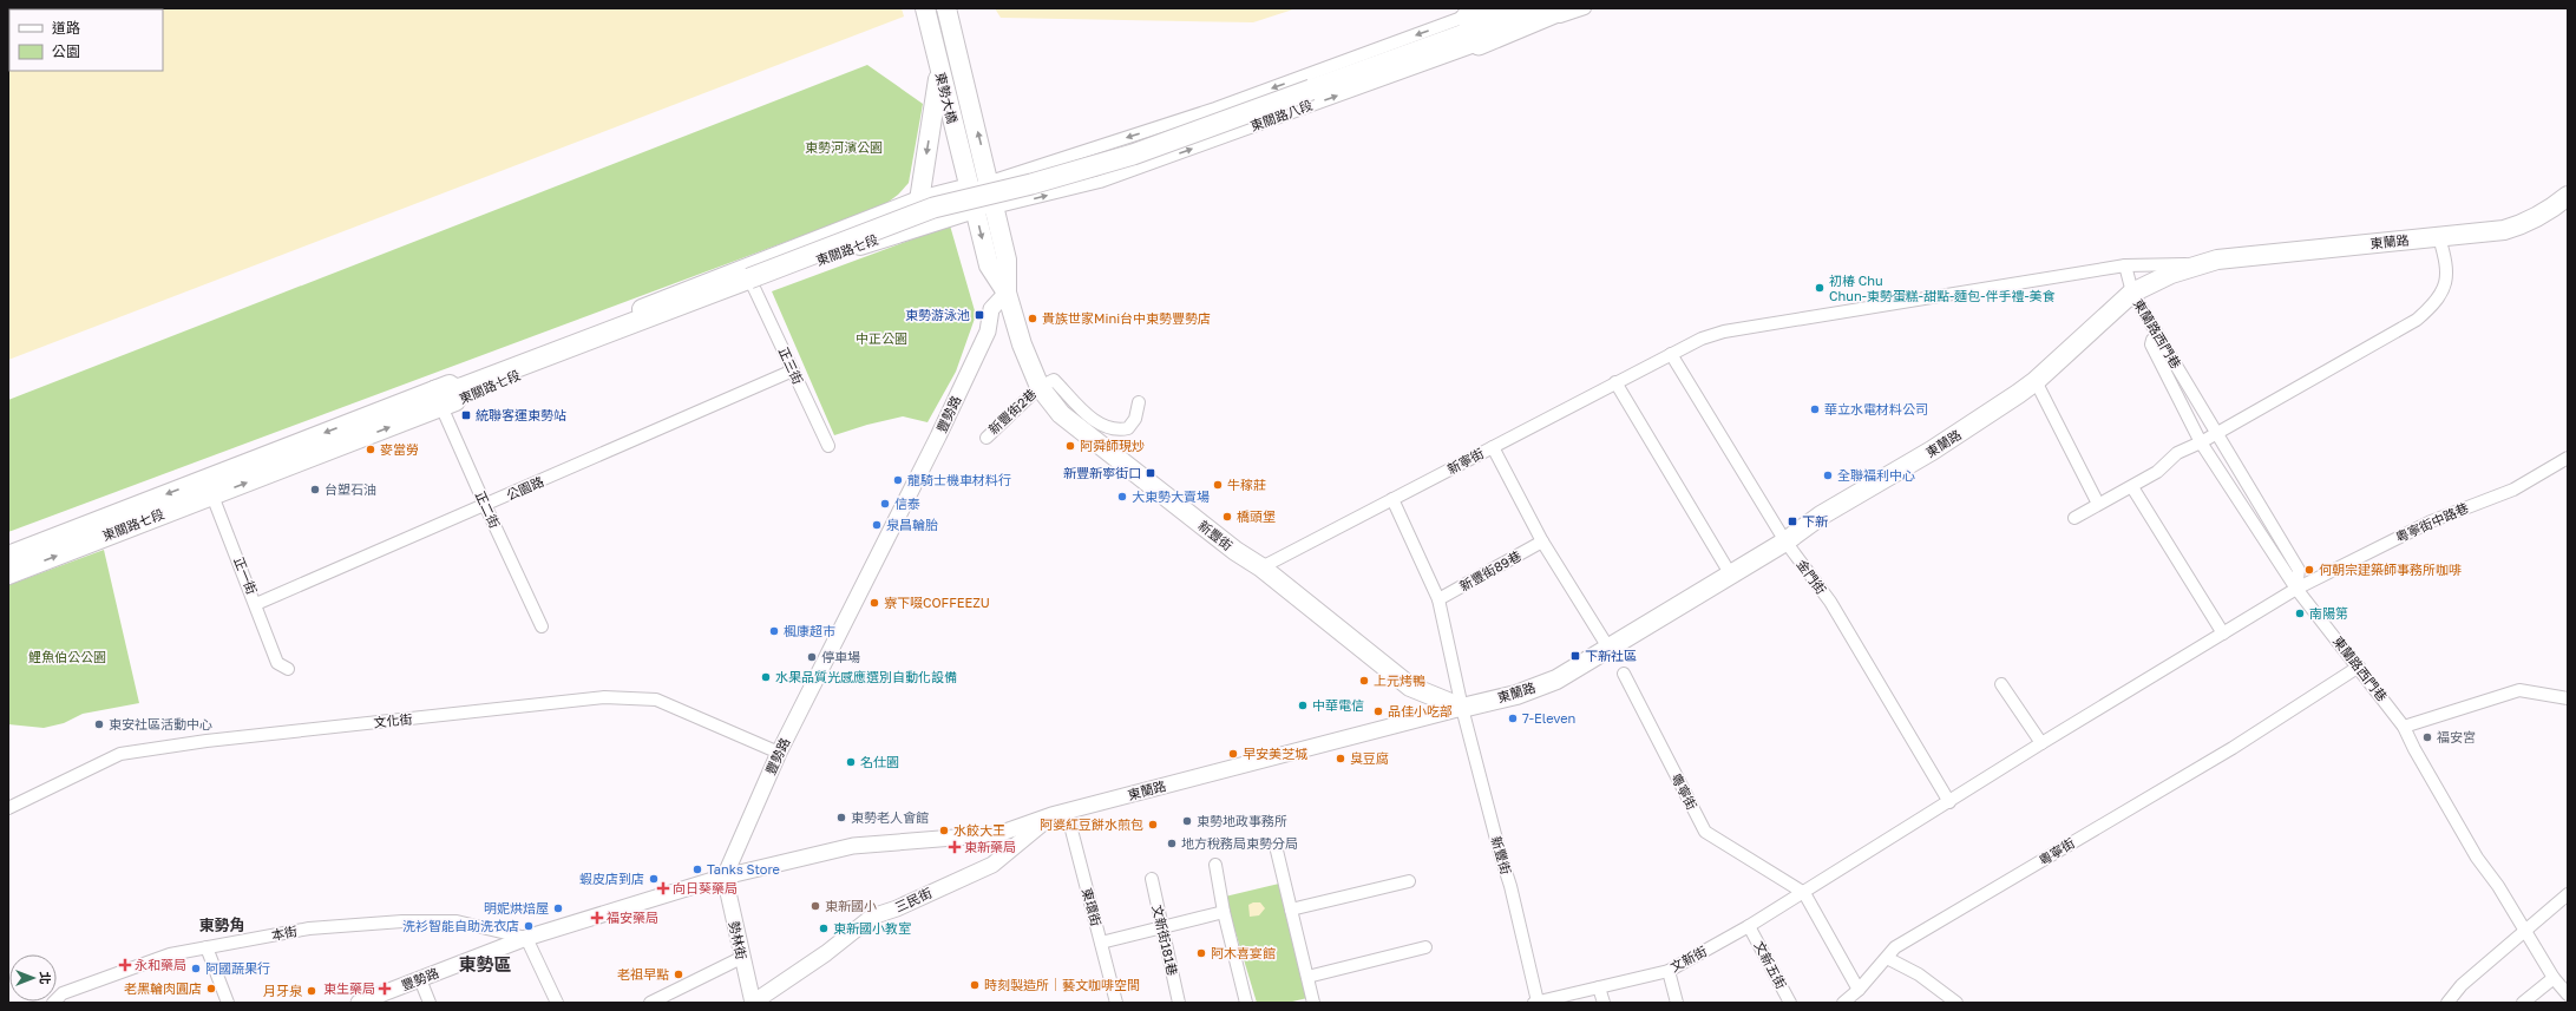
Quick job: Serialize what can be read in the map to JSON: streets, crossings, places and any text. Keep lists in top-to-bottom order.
{
  "streets": {
    "main road": [
      "東勢大橋",
      "東蘭路",
      "東關路七段",
      "新豐街"
    ],
    "street": [
      "東關路八段",
      "東蘭路西門巷",
      "正三街",
      "新豐街2巷",
      "豐勢路",
      "新寧街",
      "公園路",
      "正二街",
      "粵寧街中路巷",
      "新豐街89巷",
      "正一街",
      "金門街",
      "文化街",
      "粵寧街",
      "三民街",
      "東環街",
      "本街",
      "勢林街",
      "文新街181巷",
      "文新街",
      "文新五街"
    ]
  },
  "crossings": [
    ["東勢大橋", "東關路七段"],
    ["東關路八段", "東關路七段"],
    ["東蘭路", "東蘭路西門巷"],
    ["東蘭路", "豐勢路"],
    ["東蘭路", "新寧街"],
    ["東蘭路", "新豐街"],
    ["東蘭路", "金門街"],
    ["東蘭路", "三民街"],
    ["東蘭路", "東環街"],
    ["東蘭路", "勢林街"],
    ["東關路七段", "正三街"],
    ["東關路七段", "正二街"],
    ["東關路七段", "正一街"],
    ["東蘭路西門巷", "粵寧街中路巷"],
    ["東蘭路西門巷", "粵寧街"],
    ["正三街", "公園路"],
    ["新豐街2巷", "新豐街"],
    ["豐勢路", "新豐街"],
    ["豐勢路", "文化街"],
    ["豐勢路", "本街"],
    ["豐勢路", "勢林街"],
    ["新寧街", "新豐街"],
    ["新寧街", "金門街"],
    ["公園路", "正二街"],
    ["公園路", "正一街"],
    ["新豐街", "新豐街89巷"],
    ["新豐街", "文新街"],
    ["粵寧街", "文新街"],
    ["三民街", "東環街"],
    ["三民街", "勢林街"],
    ["文新街", "文新五街"]
  ],
  "districts": ["東勢角", "東勢區"],
  "parks": ["東勢河濱公園", "中正公園", "鯉魚伯公公園"],
  "places": {
    "other": [
      "初椿 Chu Chun-東勢蛋糕-甜點-麵包-伴手禮-美食",
      "貴族世家Mini台中東勢豐勢店",
      "華立水電材料公司",
      "阿舜師現炒",
      "麥當勞",
      "全聯福利中心",
      "龍騎士機車材料行",
      "牛稼莊",
      "台塑石油",
      "大東勢大賣場",
      "信泰",
      "橋頭堡",
      "泉昌輪胎",
      "何朝宗建築師事務所咖啡",
      "寮下啜COFFEEZU",
      "南陽第",
      "楓康超市",
      "停車場",
      "水果品質光感應選別自動化設備",
      "上元烤鴨",
      "中華電信",
      "品佳小吃部",
      "7-Eleven",
      "東安社區活動中心",
      "福安宮",
      "早安美芝城",
      "臭豆腐",
      "名仕園",
      "東勢老人會館",
      "東勢地政事務所",
      "阿婆紅豆餅水煎包",
      "水餃大王",
      "地方稅務局東勢分局",
      "Tanks Store",
      "蝦皮店到店",
      "東新國小",
      "明妮烘焙屋",
      "洗衫智能自助洗衣店",
      "東新國小教室",
      "阿木喜宴館",
      "阿國蔬果行",
      "老祖早點",
      "時刻製造所｜藝文咖啡空間",
      "老黑輪肉圓店",
      "月牙泉"
    ],
    "transit": [
      "東勢游泳池",
      "統聯客運東勢站",
      "新豐新寧街口",
      "下新",
      "下新社區"
    ],
    "health": [
      "東新藥局",
      "向日葵藥局",
      "福安藥局",
      "永和藥局",
      "東生藥局"
    ]
  },
  "legend": ["道路", "公園"],
  "north": "right"
}
